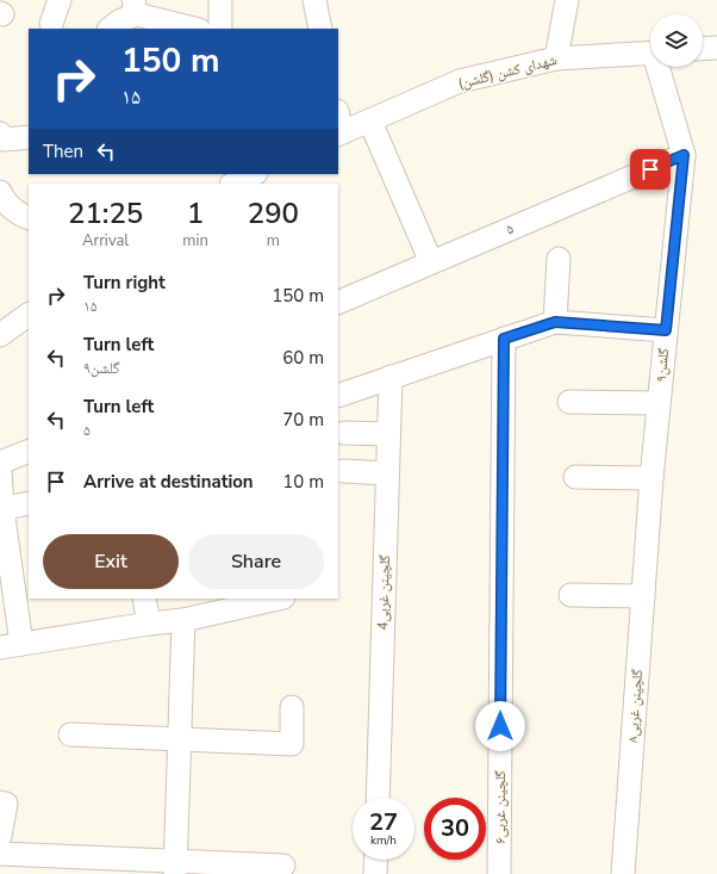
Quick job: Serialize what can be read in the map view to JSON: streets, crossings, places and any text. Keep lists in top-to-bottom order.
{
  "streets": {
    "street": [
      "شهدای کشن (گلشن)",
      "۵",
      "گلشن۹",
      "4گلچینن غربی",
      "گلچینن غربی۸",
      "گلچینن غربی۶"
    ]
  },
  "crossings": [
    ["۵", "گلشن۹"],
    ["گلشن۹", "گلچینن غربی۸"]
  ],
  "page": {
    "turn": ["150 m", "۱۵"],
    "then": "Then",
    "eta": [
      "21:25",
      "Arrival",
      "1",
      "min",
      "290",
      "m"
    ],
    "list": [
      {
        "name": "Turn right",
        "note": "۱۵",
        "value": "150 m"
      },
      {
        "name": "Turn left",
        "note": "گلشن۹",
        "value": "60 m"
      },
      {
        "name": "Turn left",
        "note": "۵",
        "value": "70 m"
      },
      {
        "name": "Arrive at destination",
        "value": "10 m"
      }
    ],
    "buttons": ["Exit", "Share"],
    "speed": "27 km/h",
    "limit": "30"
  }
}
